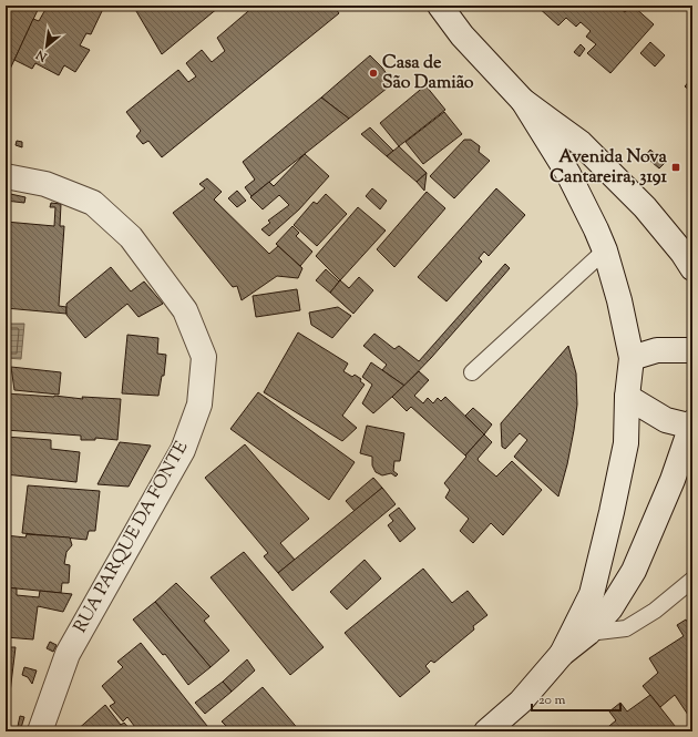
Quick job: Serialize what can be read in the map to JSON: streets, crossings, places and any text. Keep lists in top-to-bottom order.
{
  "streets": {
    "main road": ["RUA PARQUE DA FONTE"]
  },
  "places": {
    "other": ["Casa de São Damião"],
    "transit": ["Avenida Nova Cantareira, 3191"]
  },
  "scale_bar": "20 m",
  "north": "bottom left"
}
